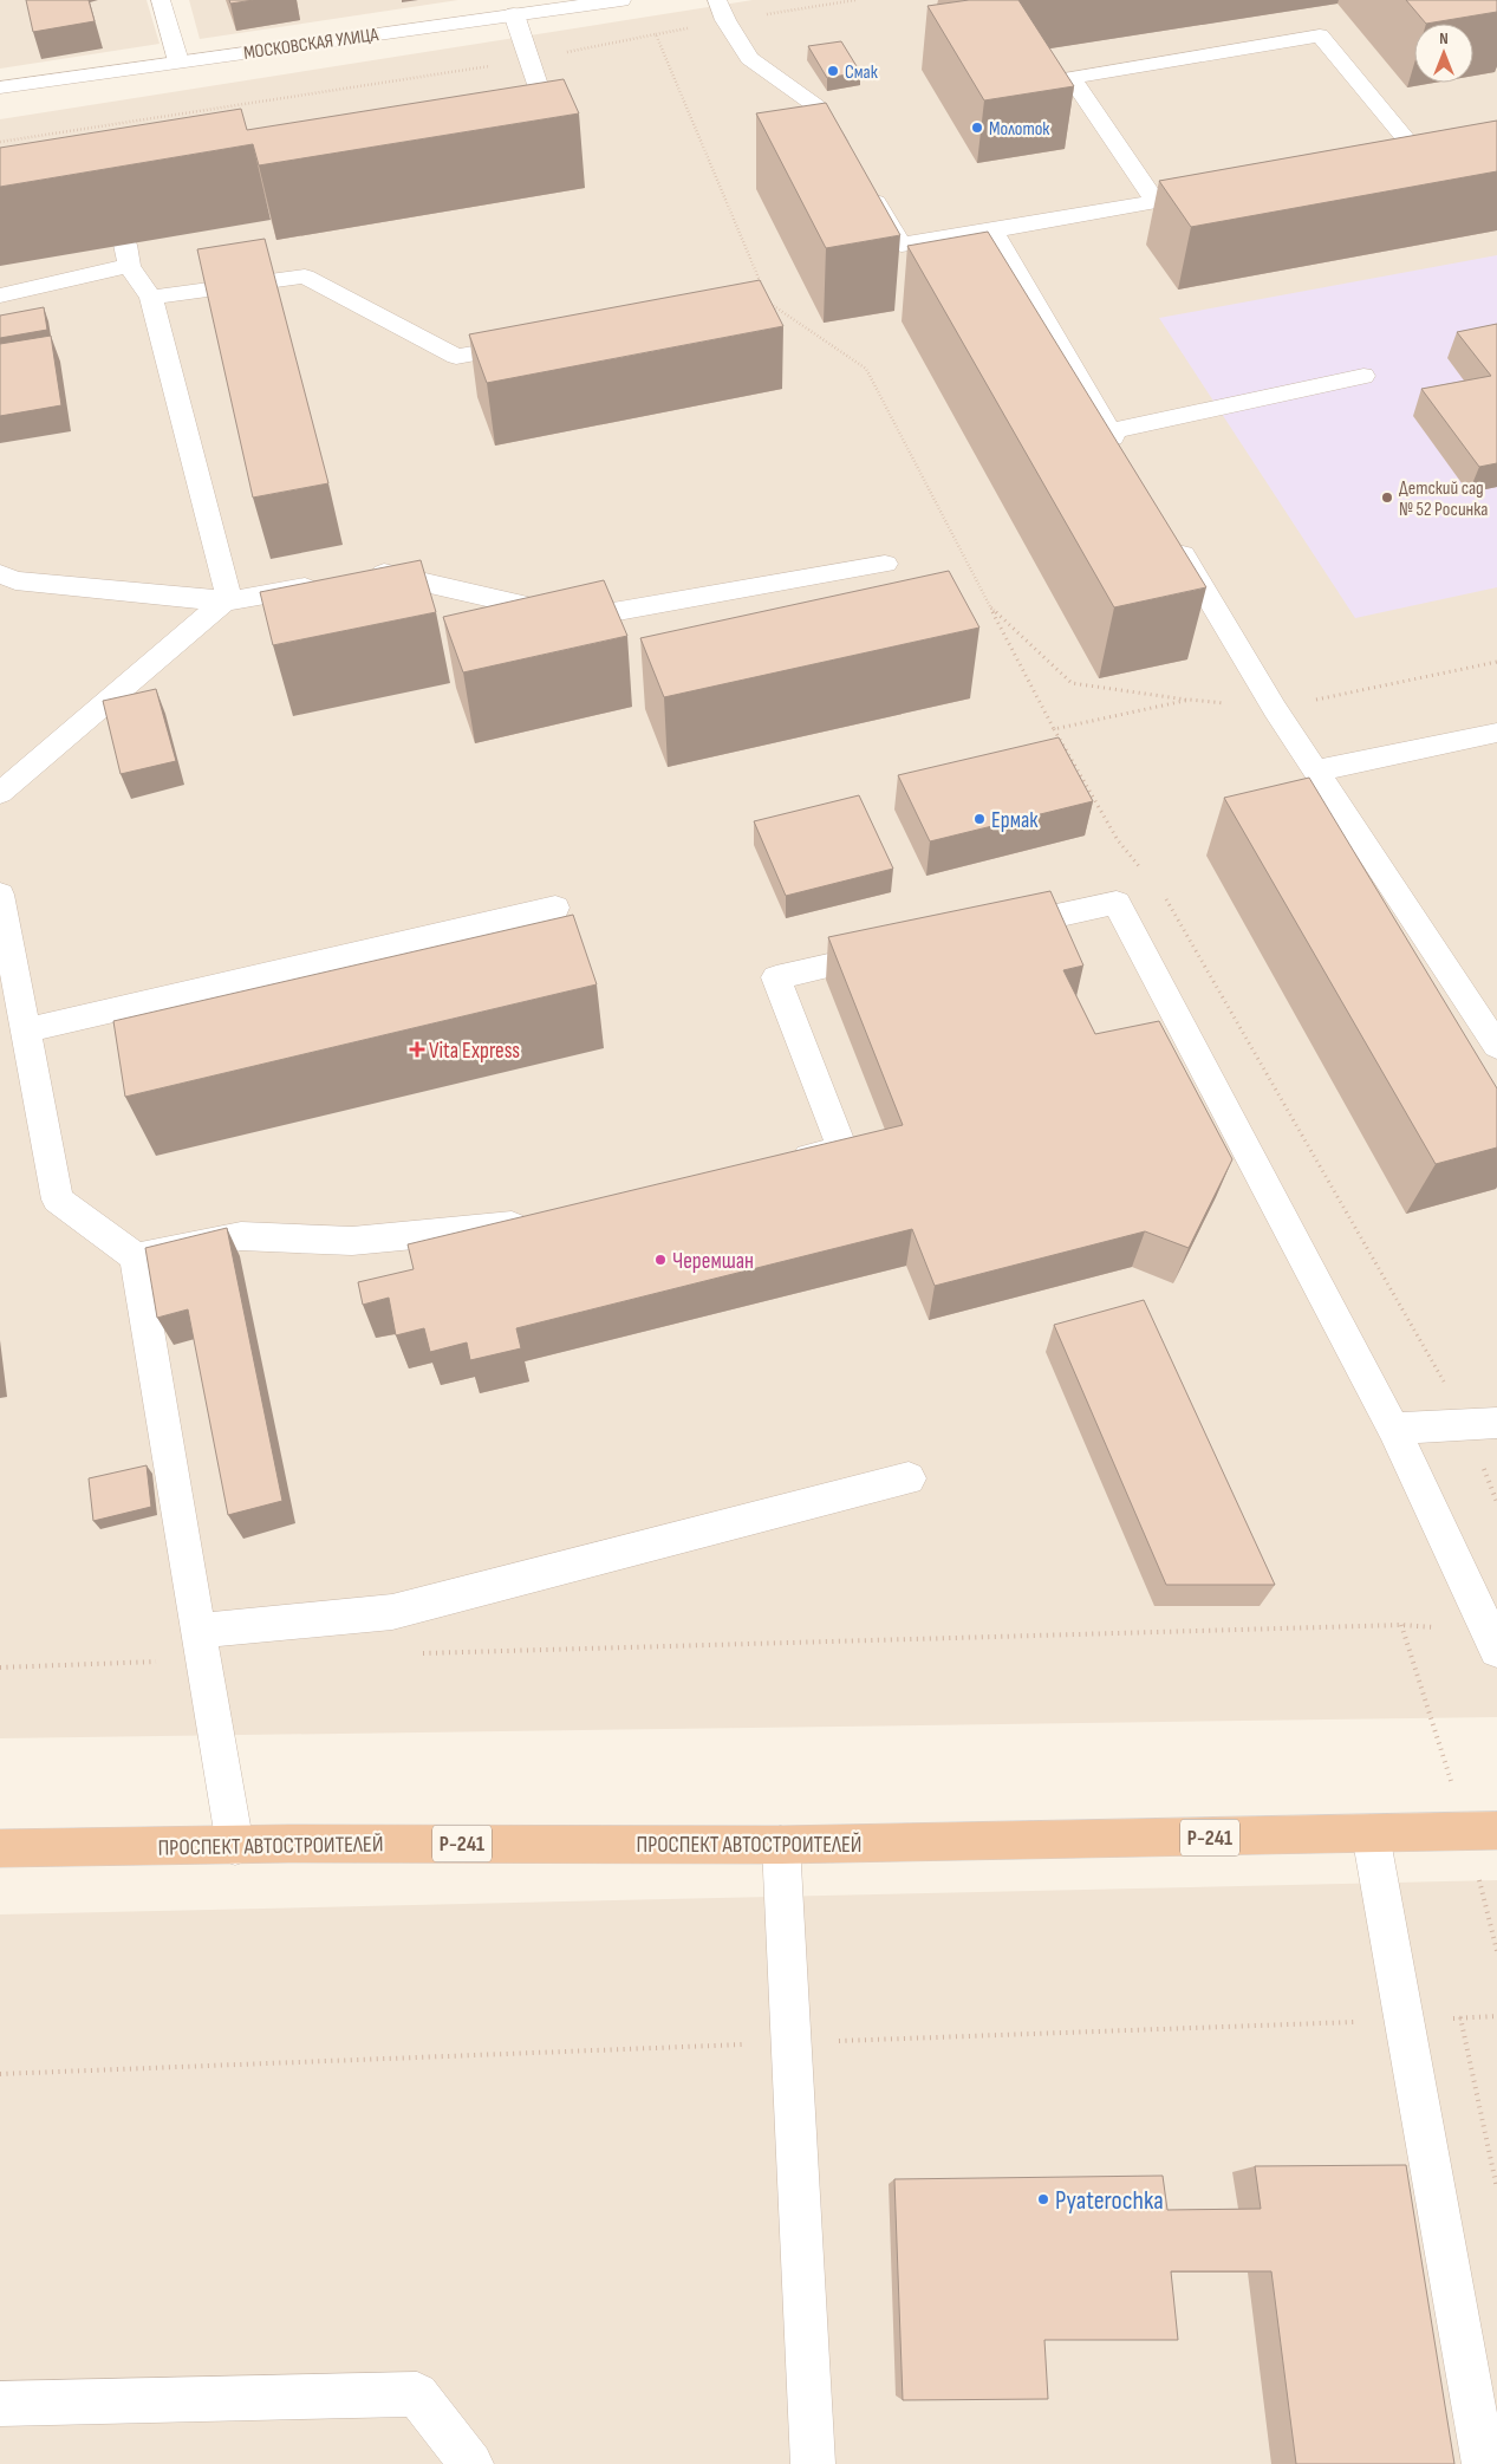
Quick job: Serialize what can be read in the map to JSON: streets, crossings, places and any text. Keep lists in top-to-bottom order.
{
  "streets": {
    "highway": ["Р-241", "ПРОСПЕКТ АВТОСТРОИТЕЛЕЙ"],
    "street": ["МОСКОВСКАЯ УЛИЦА"]
  },
  "places": {
    "other": [
      "Смак",
      "Молоток",
      "Детский сад № 52 Росинка",
      "Ермак",
      "Черемшан",
      "Pyaterochka"
    ],
    "health": ["Vita Express"]
  },
  "north": "top"
}
